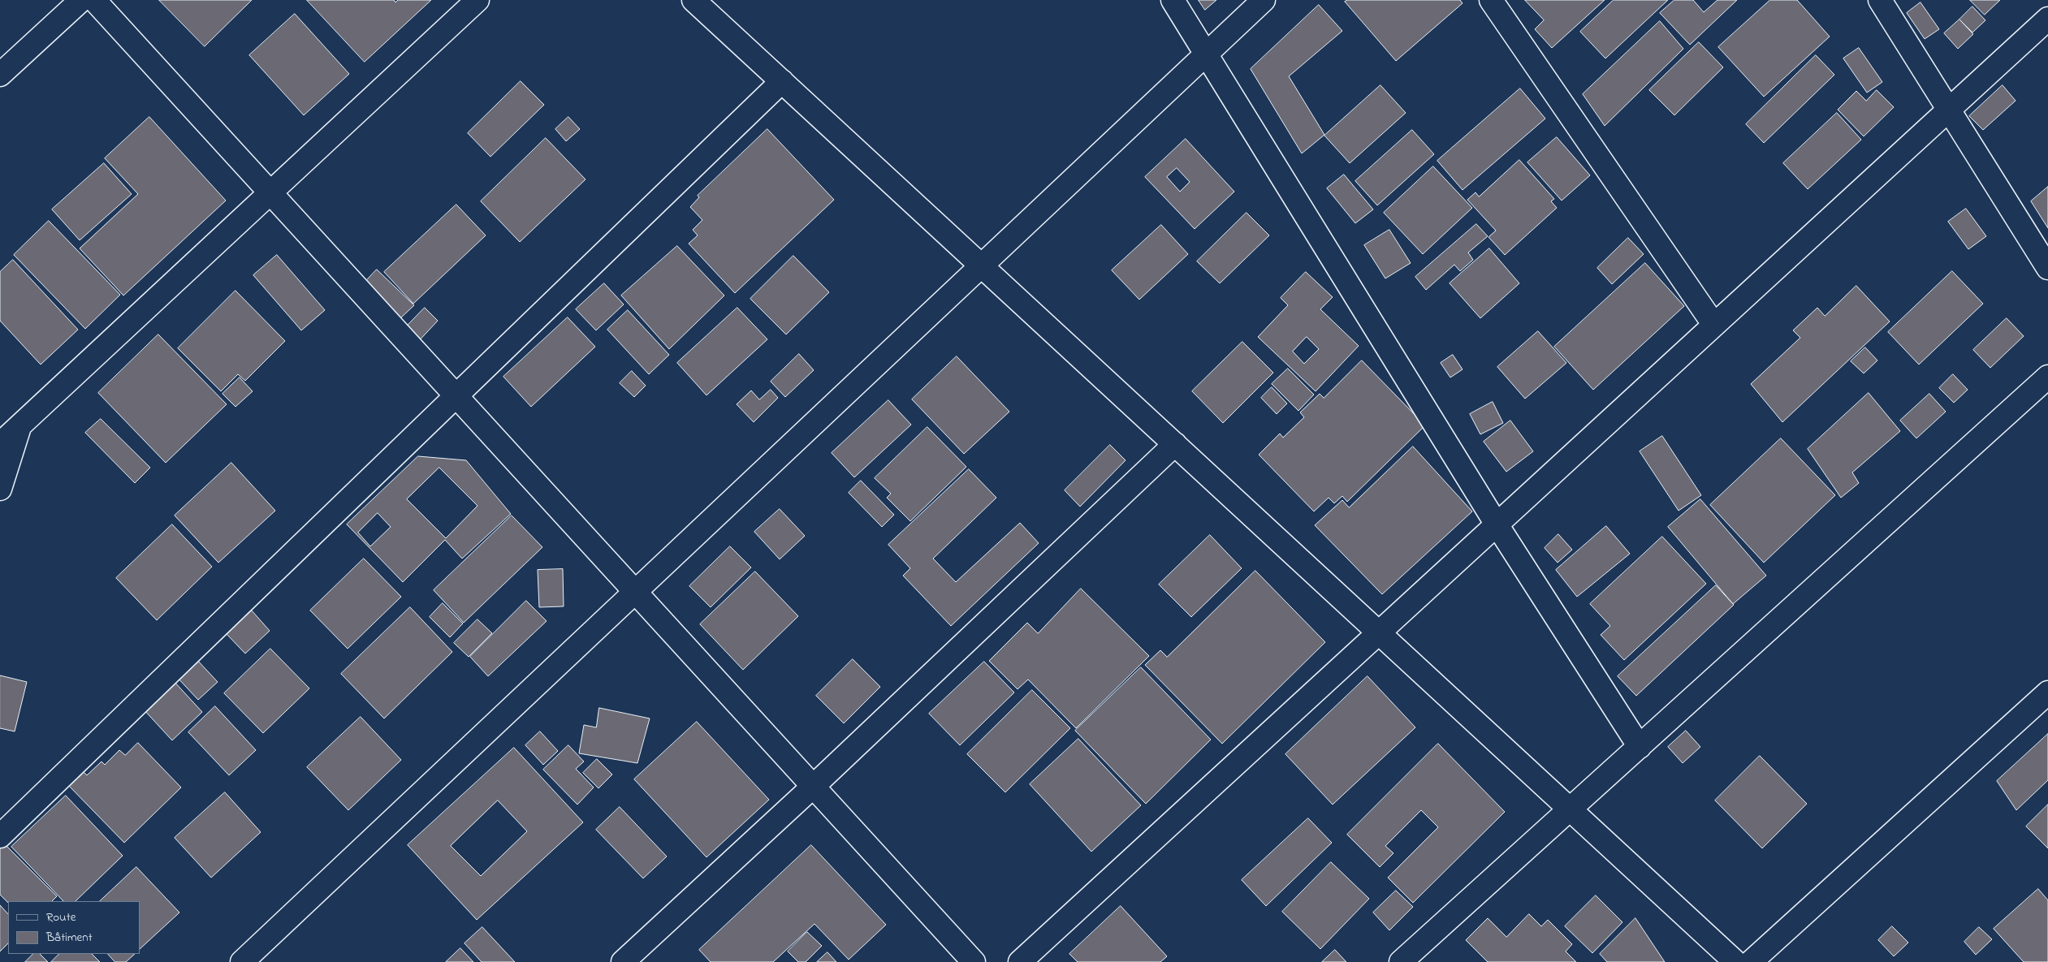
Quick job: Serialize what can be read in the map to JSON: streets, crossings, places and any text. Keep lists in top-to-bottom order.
{
  "legend": ["Route", "Bâtiment"]
}
